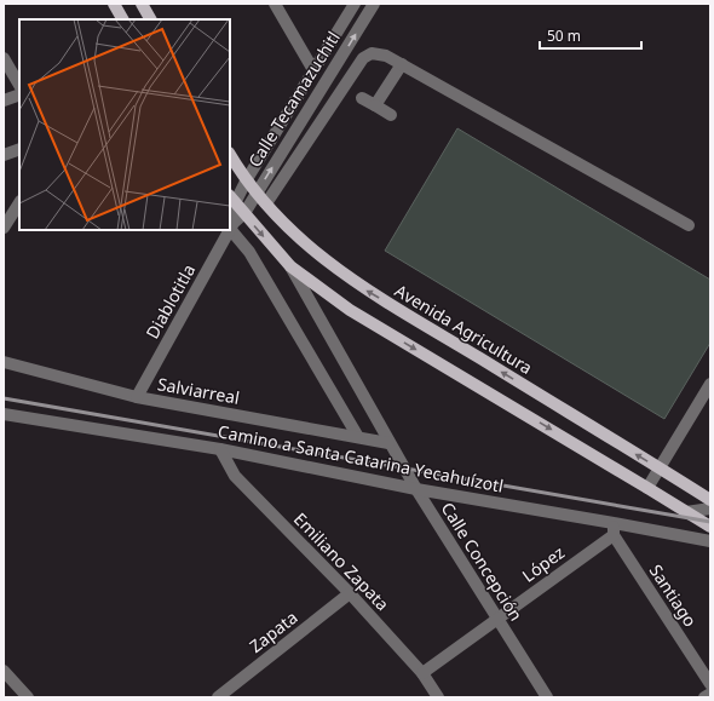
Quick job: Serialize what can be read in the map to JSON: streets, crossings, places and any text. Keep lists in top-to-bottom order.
{
  "streets": {
    "main road": ["Avenida Agricultura"],
    "street": [
      "Calle Tecamazuchitl",
      "Diablotitla",
      "Salviarreal",
      "Camino a Santa Catarina Yecahuízotl",
      "Emiliano Zapata",
      "Calle Concepción",
      "López",
      "Santiago",
      "Zapata"
    ]
  },
  "crossings": [
    ["Calle Tecamazuchitl", "Diablotitla"],
    ["Calle Tecamazuchitl", "Avenida Agricultura"],
    ["Diablotitla", "Salviarreal"],
    ["Salviarreal", "Calle Concepción"],
    ["Camino a Santa Catarina Yecahuízotl", "Emiliano Zapata"],
    ["Camino a Santa Catarina Yecahuízotl", "Calle Concepción"],
    ["Camino a Santa Catarina Yecahuízotl", "López"],
    ["Camino a Santa Catarina Yecahuízotl", "Santiago"],
    ["Emiliano Zapata", "López"],
    ["Emiliano Zapata", "Zapata"],
    ["Calle Concepción", "López"],
    ["López", "Santiago"]
  ],
  "scale_bar": "50 m"
}
